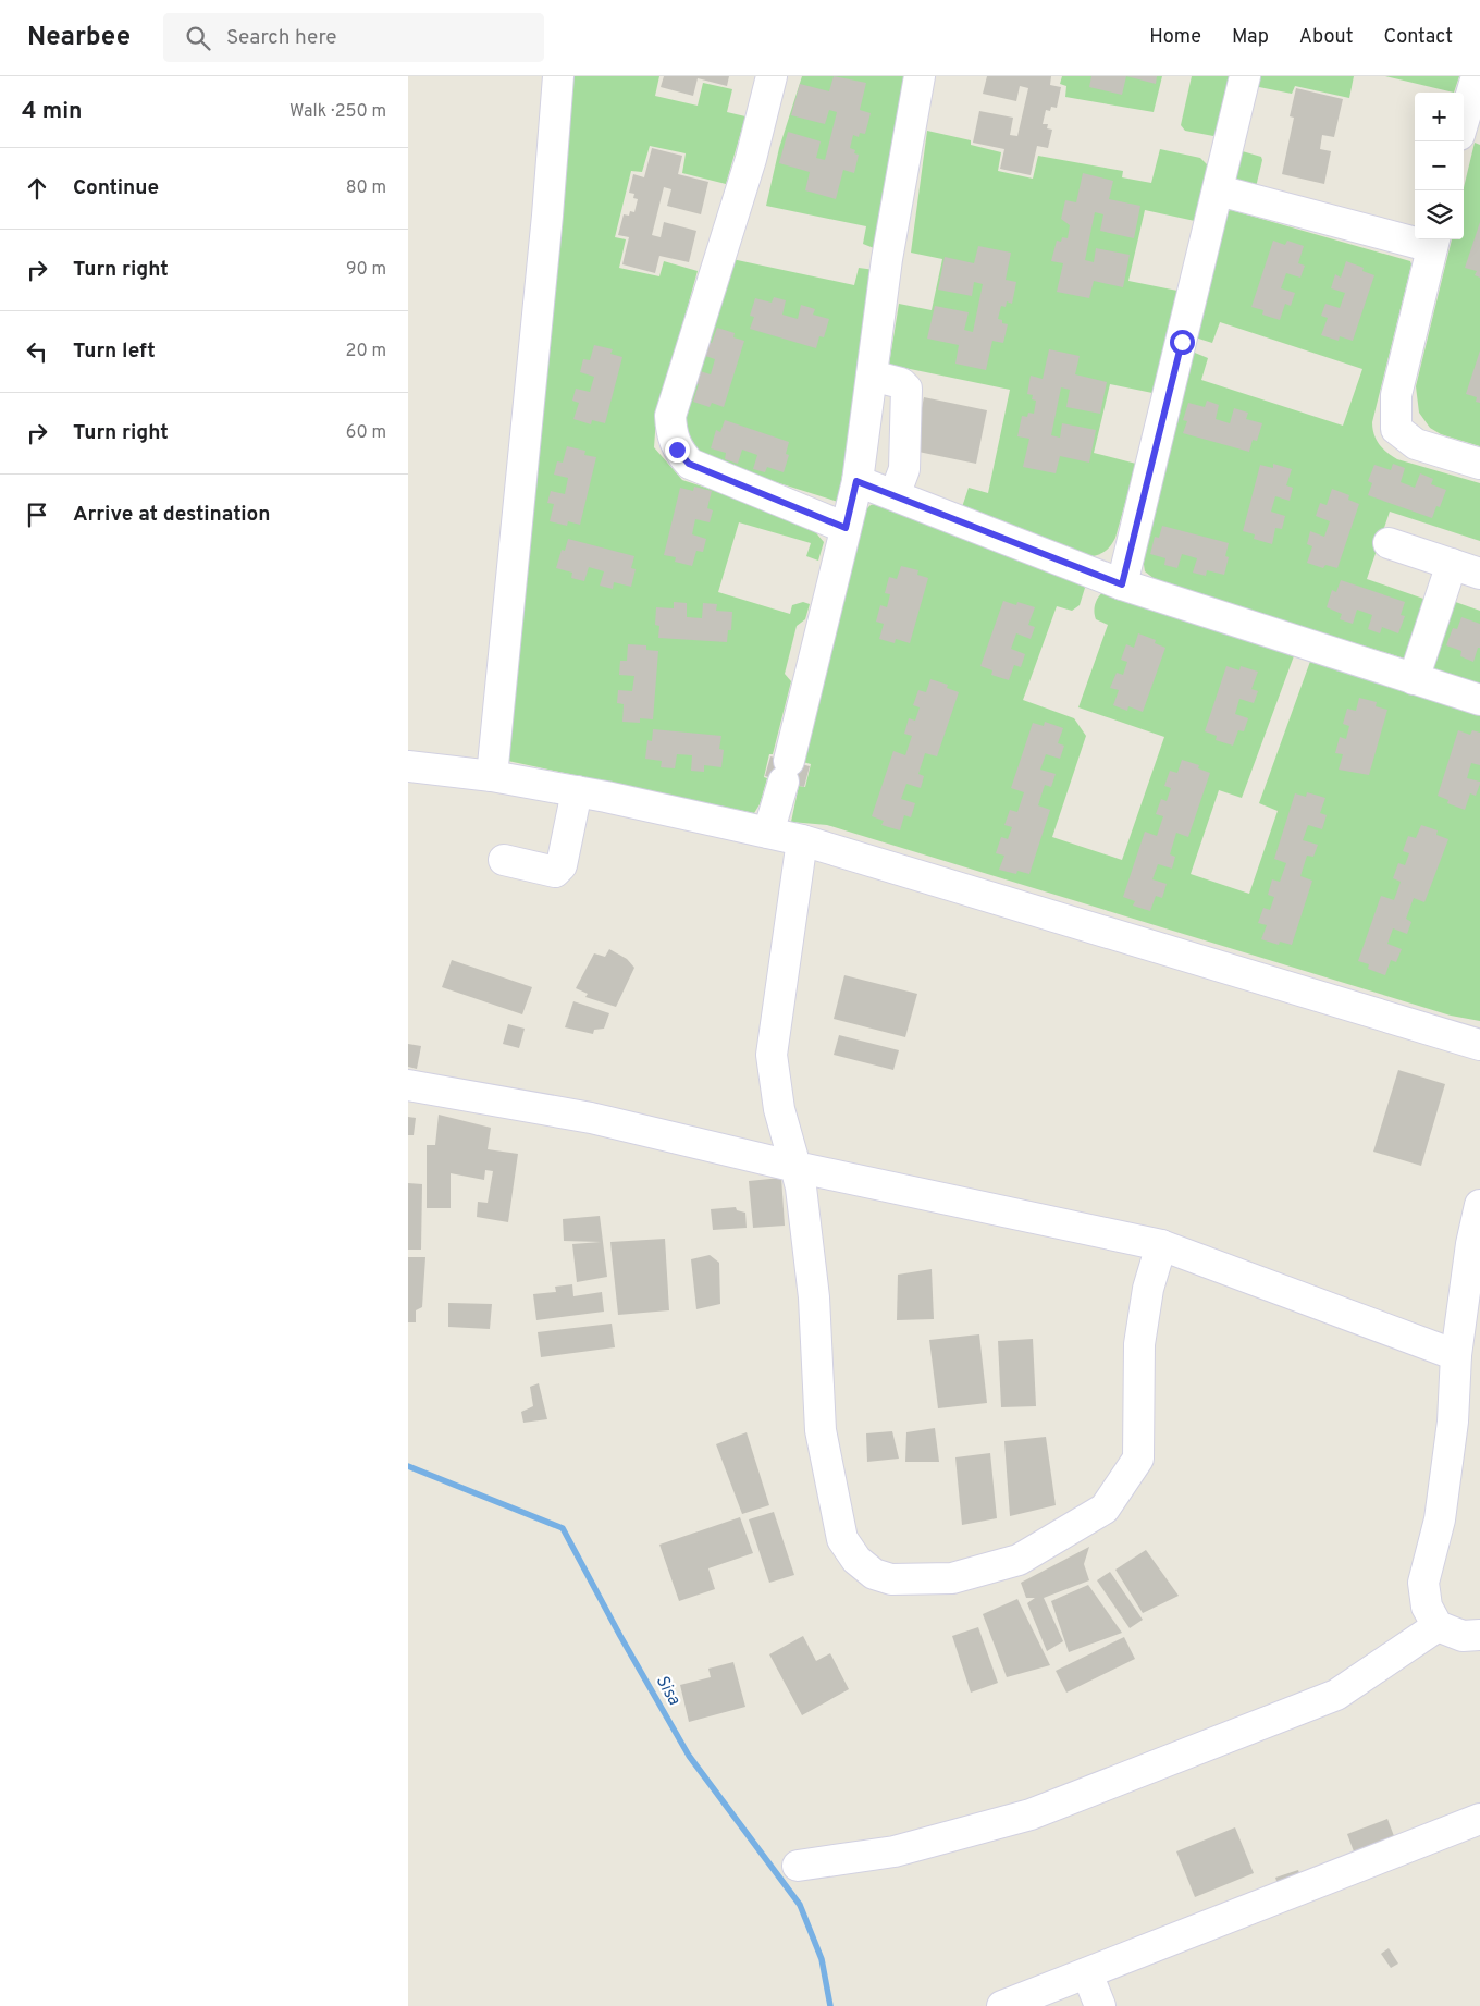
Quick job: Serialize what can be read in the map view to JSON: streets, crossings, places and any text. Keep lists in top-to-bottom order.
{
  "water": ["Sisa"],
  "page": {
    "header": "Nearbee",
    "search": "Search here",
    "nav": [
      "Home",
      "Map",
      "About",
      "Contact"
    ],
    "heading": ["4 min", "Walk · 250 m"],
    "map_buttons": ["+", "−"],
    "list": [
      ["Continue", "80 m"],
      ["Turn right", "90 m"],
      ["Turn left", "20 m"],
      ["Turn right", "60 m"],
      "Arrive at destination"
    ]
  }
}
